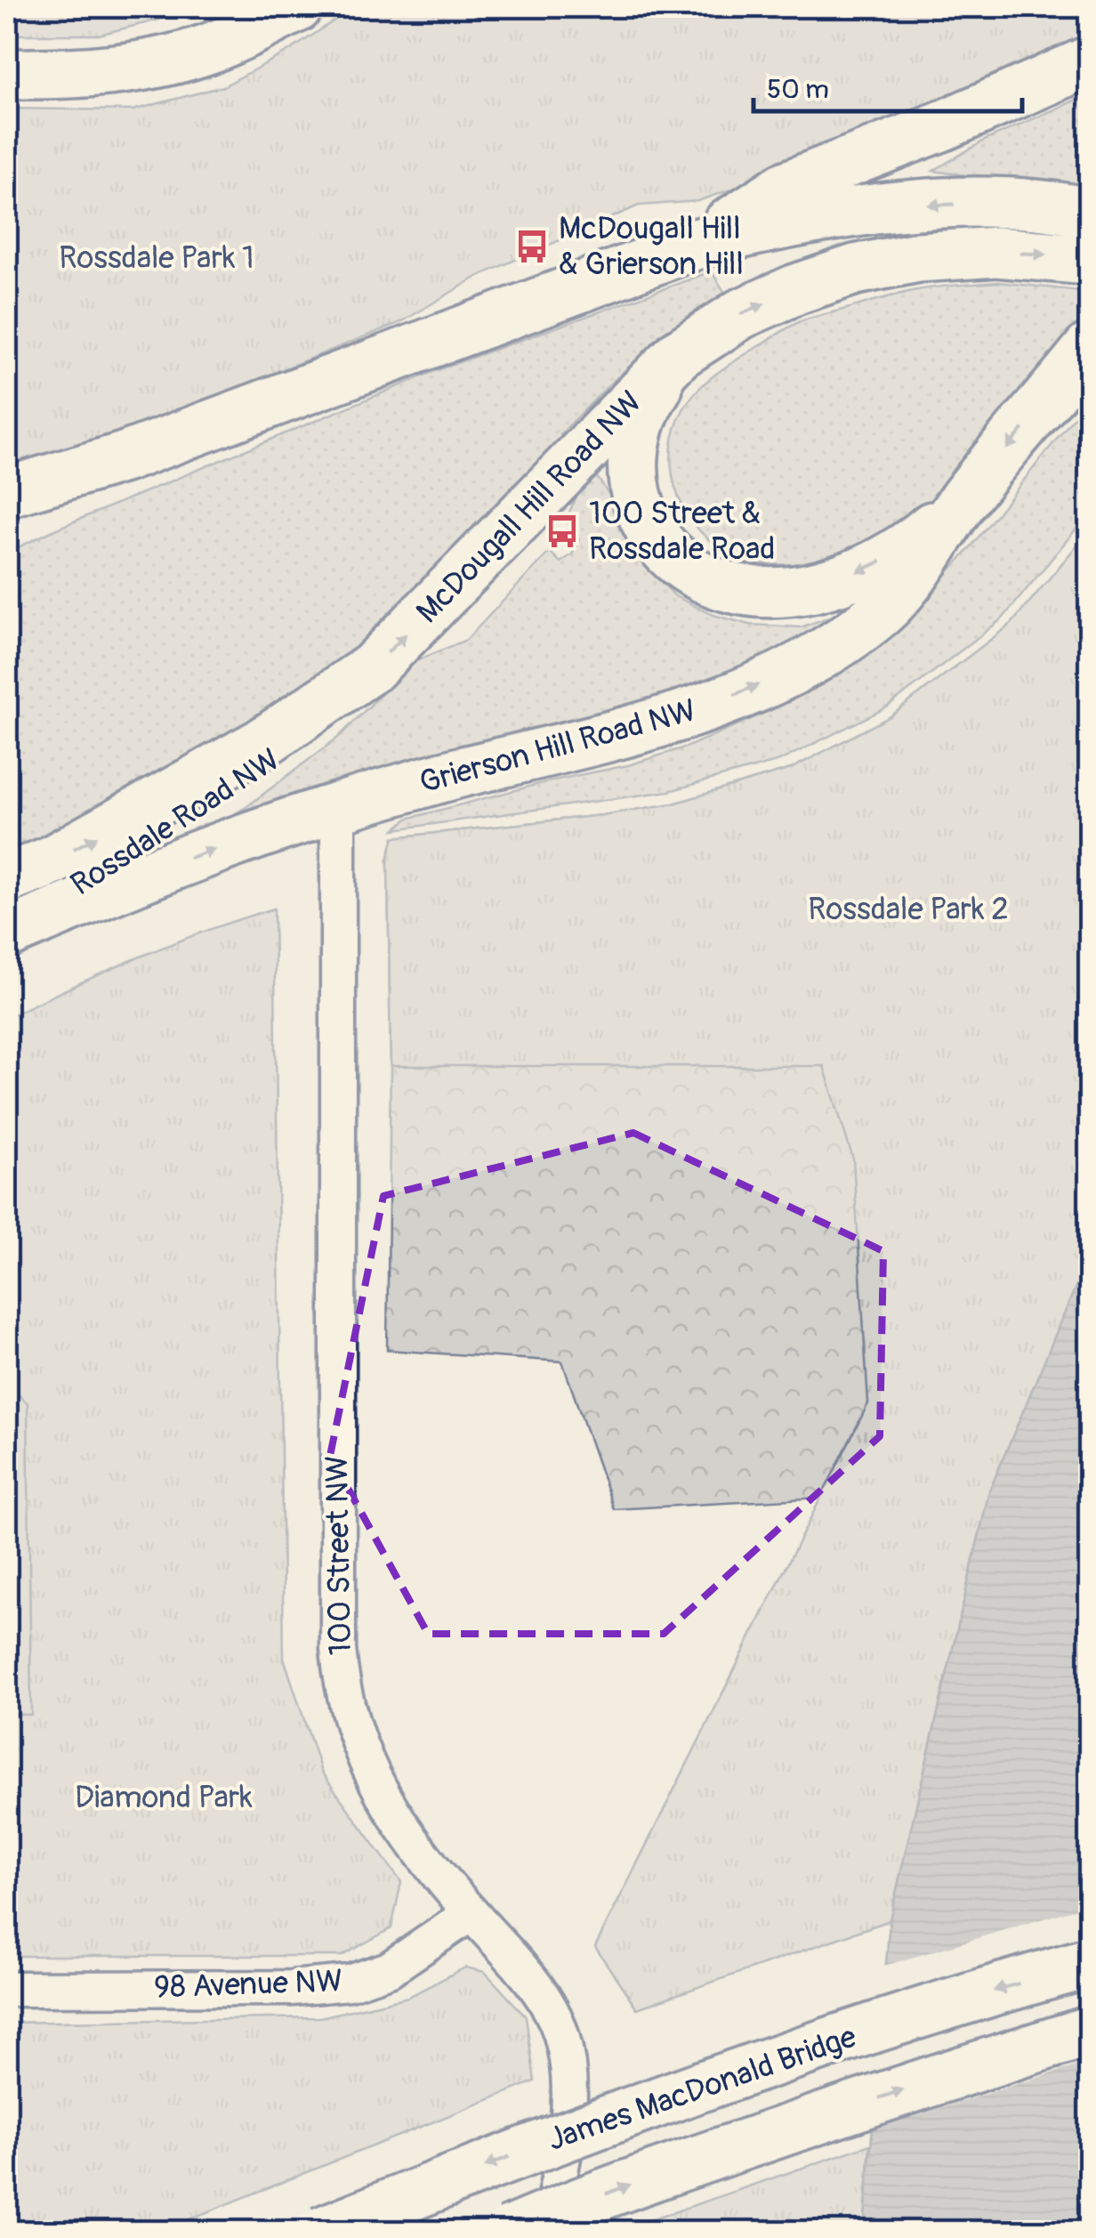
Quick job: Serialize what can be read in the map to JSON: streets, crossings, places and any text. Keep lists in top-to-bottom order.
{
  "streets": {
    "main road": [
      "McDougall Hill Road NW",
      "Grierson Hill Road NW",
      "Rossdale Road NW",
      "James MacDonald Bridge"
    ],
    "street": ["100 Street NW", "98 Avenue NW"]
  },
  "crossings": [
    ["McDougall Hill Road NW", "Rossdale Road NW"],
    ["Grierson Hill Road NW", "Rossdale Road NW"],
    ["Grierson Hill Road NW", "100 Street NW"],
    ["100 Street NW", "98 Avenue NW"]
  ],
  "parks": ["Rossdale Park 1", "Rossdale Park 2", "Diamond Park"],
  "places": {
    "bus stop": ["McDougall Hill & Grierson Hill", "100 Street & Rossdale Road"]
  },
  "scale_bar": "50 m"
}
